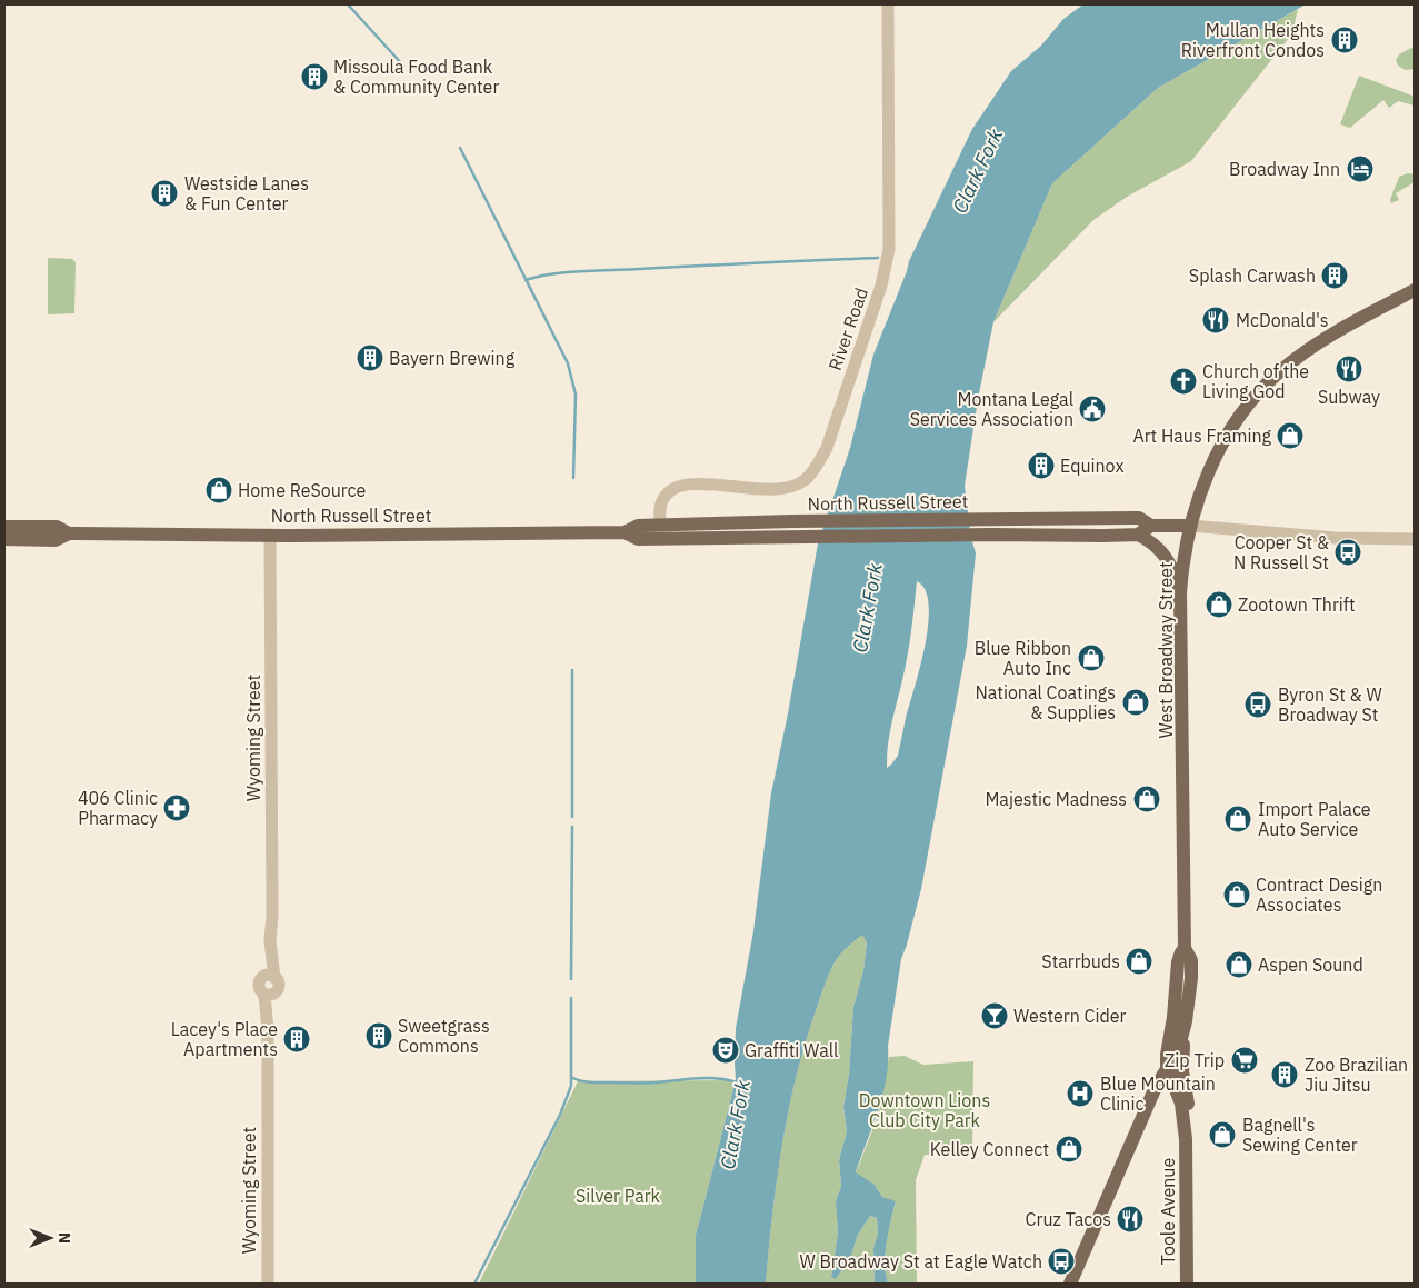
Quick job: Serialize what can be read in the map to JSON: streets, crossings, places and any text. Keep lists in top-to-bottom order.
{
  "streets": {
    "main road": ["North Russell Street", "West Broadway Street", "Toole Avenue"],
    "street": ["River Road", "Wyoming Street"]
  },
  "crossings": [
    ["River Road", "North Russell Street"],
    ["North Russell Street", "West Broadway Street"],
    ["North Russell Street", "Wyoming Street"],
    ["West Broadway Street", "Toole Avenue"]
  ],
  "water": ["Clark Fork"],
  "parks": ["Downtown Lions Club City Park", "Silver Park"],
  "places": {
    "building": [
      "Mullan Heights Riverfront Condos",
      "Missoula Food Bank & Community Center",
      "Westside Lanes & Fun Center",
      "Splash Carwash",
      "Bayern Brewing",
      "Equinox",
      "Sweetgrass Commons",
      "Lacey's Place Apartments",
      "Zoo Brazilian Jiu Jitsu"
    ],
    "hotel": ["Broadway Inn"],
    "restaurant": ["McDonald's", "Subway", "Cruz Tacos"],
    "church": ["Church of the Living God"],
    "public building": ["Montana Legal Services Association"],
    "shop": [
      "Art Haus Framing",
      "Home ReSource",
      "Zootown Thrift",
      "Blue Ribbon Auto Inc",
      "National Coatings & Supplies",
      "Majestic Madness",
      "Import Palace Auto Service",
      "Contract Design Associates",
      "Starrbuds",
      "Aspen Sound",
      "Bagnell's Sewing Center",
      "Kelley Connect"
    ],
    "bus stop": ["Cooper St & N Russell St", "Byron St & W Broadway St", "W Broadway St at Eagle Watch"],
    "pharmacy": ["406 Clinic Pharmacy"],
    "bar": ["Western Cider"],
    "theatre": ["Graffiti Wall"],
    "supermarket": ["Zip Trip"],
    "hospital": ["Blue Mountain Clinic"]
  },
  "north": "right"
}
